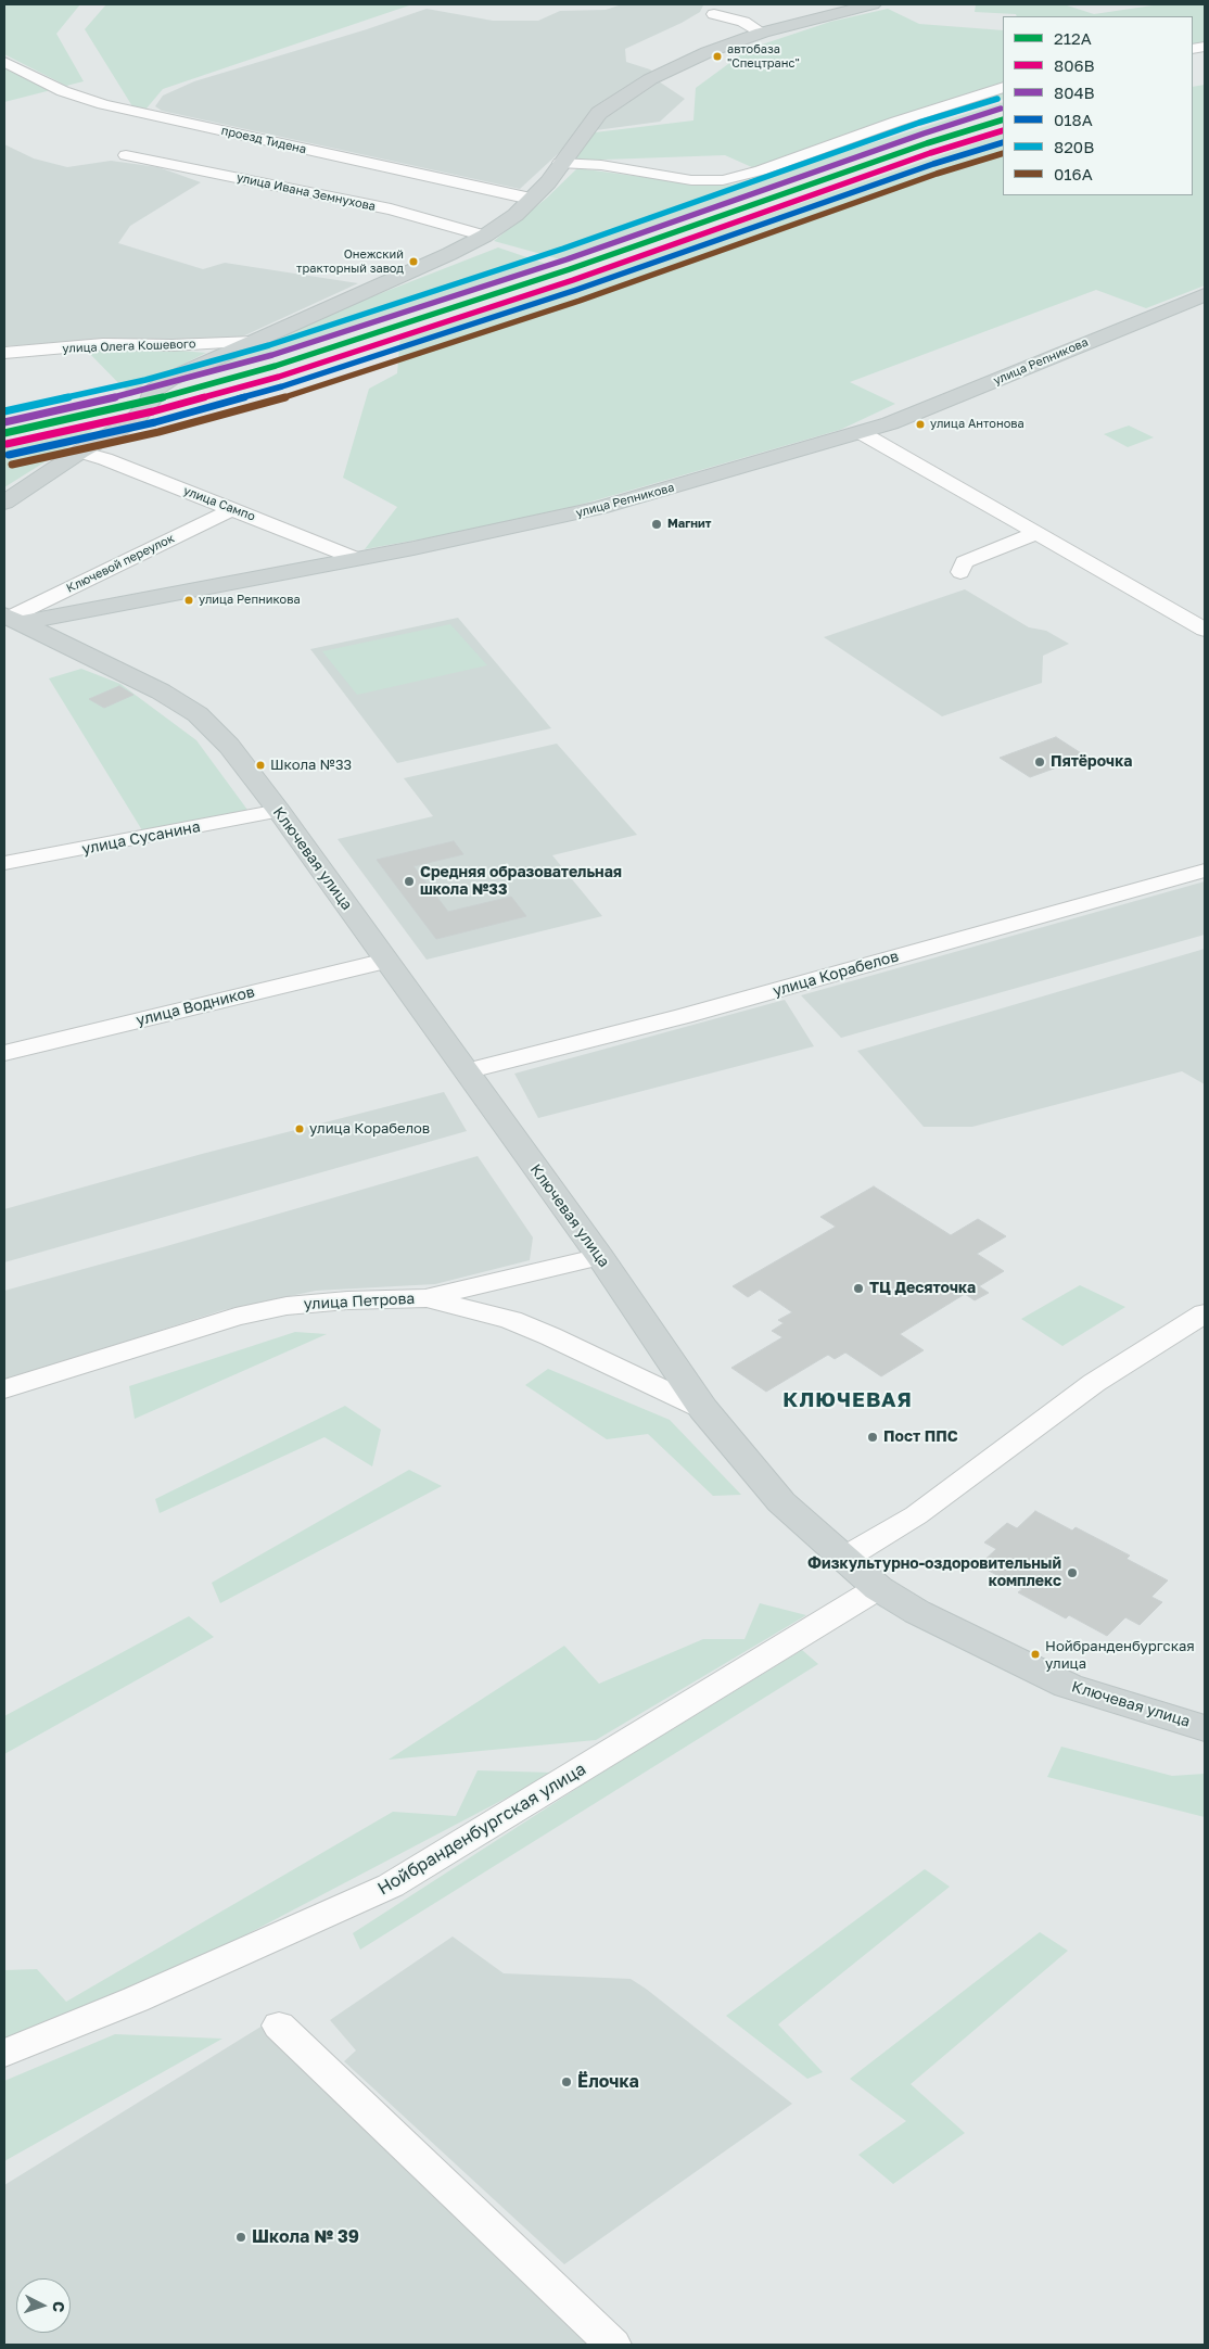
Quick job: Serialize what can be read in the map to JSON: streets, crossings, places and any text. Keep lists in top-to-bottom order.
{
  "streets": {
    "main road": ["улица Репникова", "Ключевая улица"],
    "street": [
      "проезд Тидена",
      "улица Ивана Земнухова",
      "улица Олега Кошевого",
      "улица Сампо",
      "Ключевой переулок",
      "улица Сусанина",
      "улица Корабелов",
      "улица Водников",
      "улица Петрова",
      "Нойбранденбургская улица"
    ]
  },
  "crossings": [
    ["улица Репникова", "улица Сампо"],
    ["улица Репникова", "Ключевой переулок"],
    ["улица Репникова", "Ключевая улица"],
    ["улица Сампо", "Ключевой переулок"],
    ["Ключевой переулок", "Ключевая улица"],
    ["улица Сусанина", "Ключевая улица"],
    ["Ключевая улица", "улица Корабелов"],
    ["Ключевая улица", "улица Водников"],
    ["Ключевая улица", "улица Петрова"],
    ["Ключевая улица", "Нойбранденбургская улица"]
  ],
  "districts": ["КЛЮЧЕВАЯ"],
  "places": [
    "автобаза \"Спецтранс\"",
    "Онежский тракторный завод",
    "улица Антонова",
    "Магнит",
    "улица Репникова",
    "Пятёрочка",
    "Школа №33",
    "Средняя образовательная школа №33",
    "улица Корабелов",
    "ТЦ Десяточка",
    "Пост ППС",
    "Физкультурно-оздоровительный комплекс",
    "Нойбранденбургская улица",
    "Ёлочка",
    "Школа № 39"
  ],
  "lines": [
    "transit line 820В",
    "transit line 804В",
    "transit line 212А",
    "transit line 806В",
    "transit line 018А",
    "transit line 016А"
  ],
  "legend": [
    "212А",
    "806В",
    "804В",
    "018А",
    "820В",
    "016А"
  ],
  "north": "right"
}
